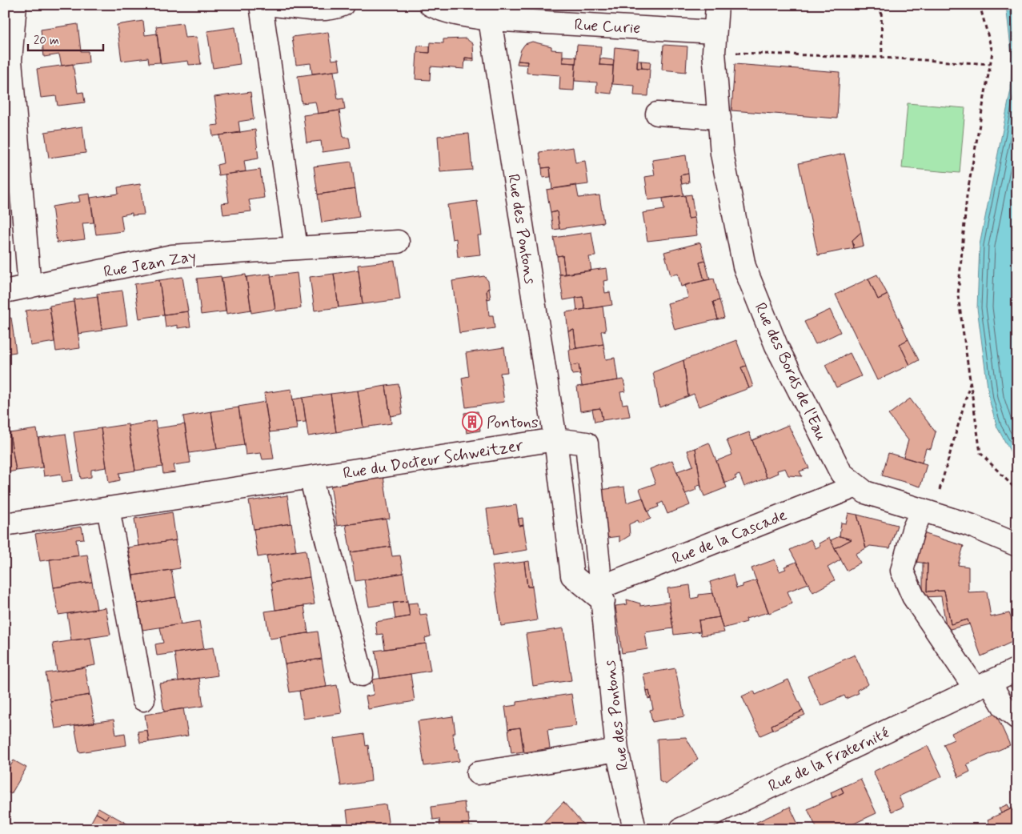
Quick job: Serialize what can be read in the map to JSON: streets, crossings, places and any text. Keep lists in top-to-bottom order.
{
  "streets": {
    "street": [
      "Rue Curie",
      "Rue des Pontons",
      "Rue Jean Zay",
      "Rue des Bords de l'Eau",
      "Rue du Docteur Schweitzer",
      "Rue de la Cascade",
      "Rue de la Fraternité"
    ]
  },
  "crossings": [
    ["Rue Curie", "Rue des Pontons"],
    ["Rue Curie", "Rue des Bords de l'Eau"],
    ["Rue des Pontons", "Rue du Docteur Schweitzer"],
    ["Rue des Pontons", "Rue de la Cascade"],
    ["Rue des Bords de l'Eau", "Rue de la Cascade"]
  ],
  "places": {
    "building": ["Pontons"]
  },
  "scale_bar": "20 m"
}
